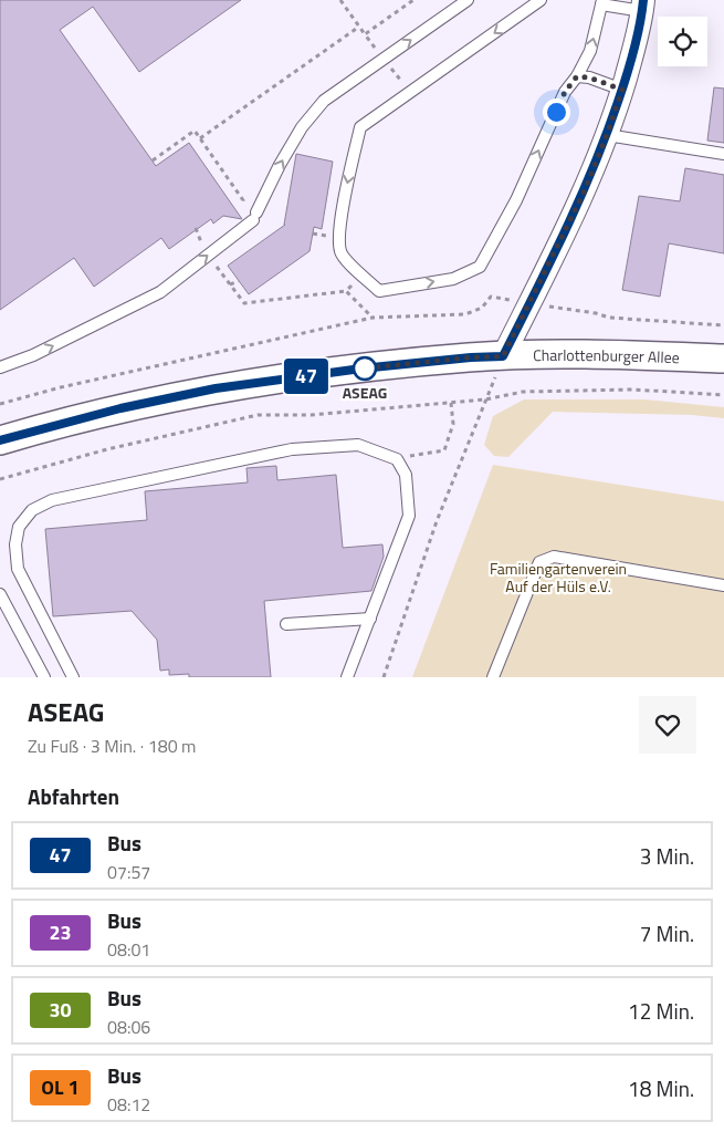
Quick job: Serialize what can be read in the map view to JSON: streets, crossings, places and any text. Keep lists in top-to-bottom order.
{
  "streets": {
    "street": ["Charlottenburger Allee"]
  },
  "parks": ["Familiengartenverein Auf der Hüls e.V."],
  "places": ["ASEAG"],
  "lines": ["bus line 47"],
  "page": {
    "on_map": "47",
    "heading": [
      ["ASEAG", "Zu Fuß · 3 Min. · 180 m"],
      "Abfahrten"
    ],
    "list": [
      {
        "mark": "47",
        "name": "Bus",
        "note": "07:57",
        "value": "3 Min."
      },
      {
        "mark": "23",
        "name": "Bus",
        "note": "08:01",
        "value": "7 Min."
      },
      {
        "mark": "30",
        "name": "Bus",
        "note": "08:06",
        "value": "12 Min."
      },
      {
        "mark": "OL 1",
        "name": "Bus",
        "note": "08:12",
        "value": "18 Min."
      }
    ]
  }
}
